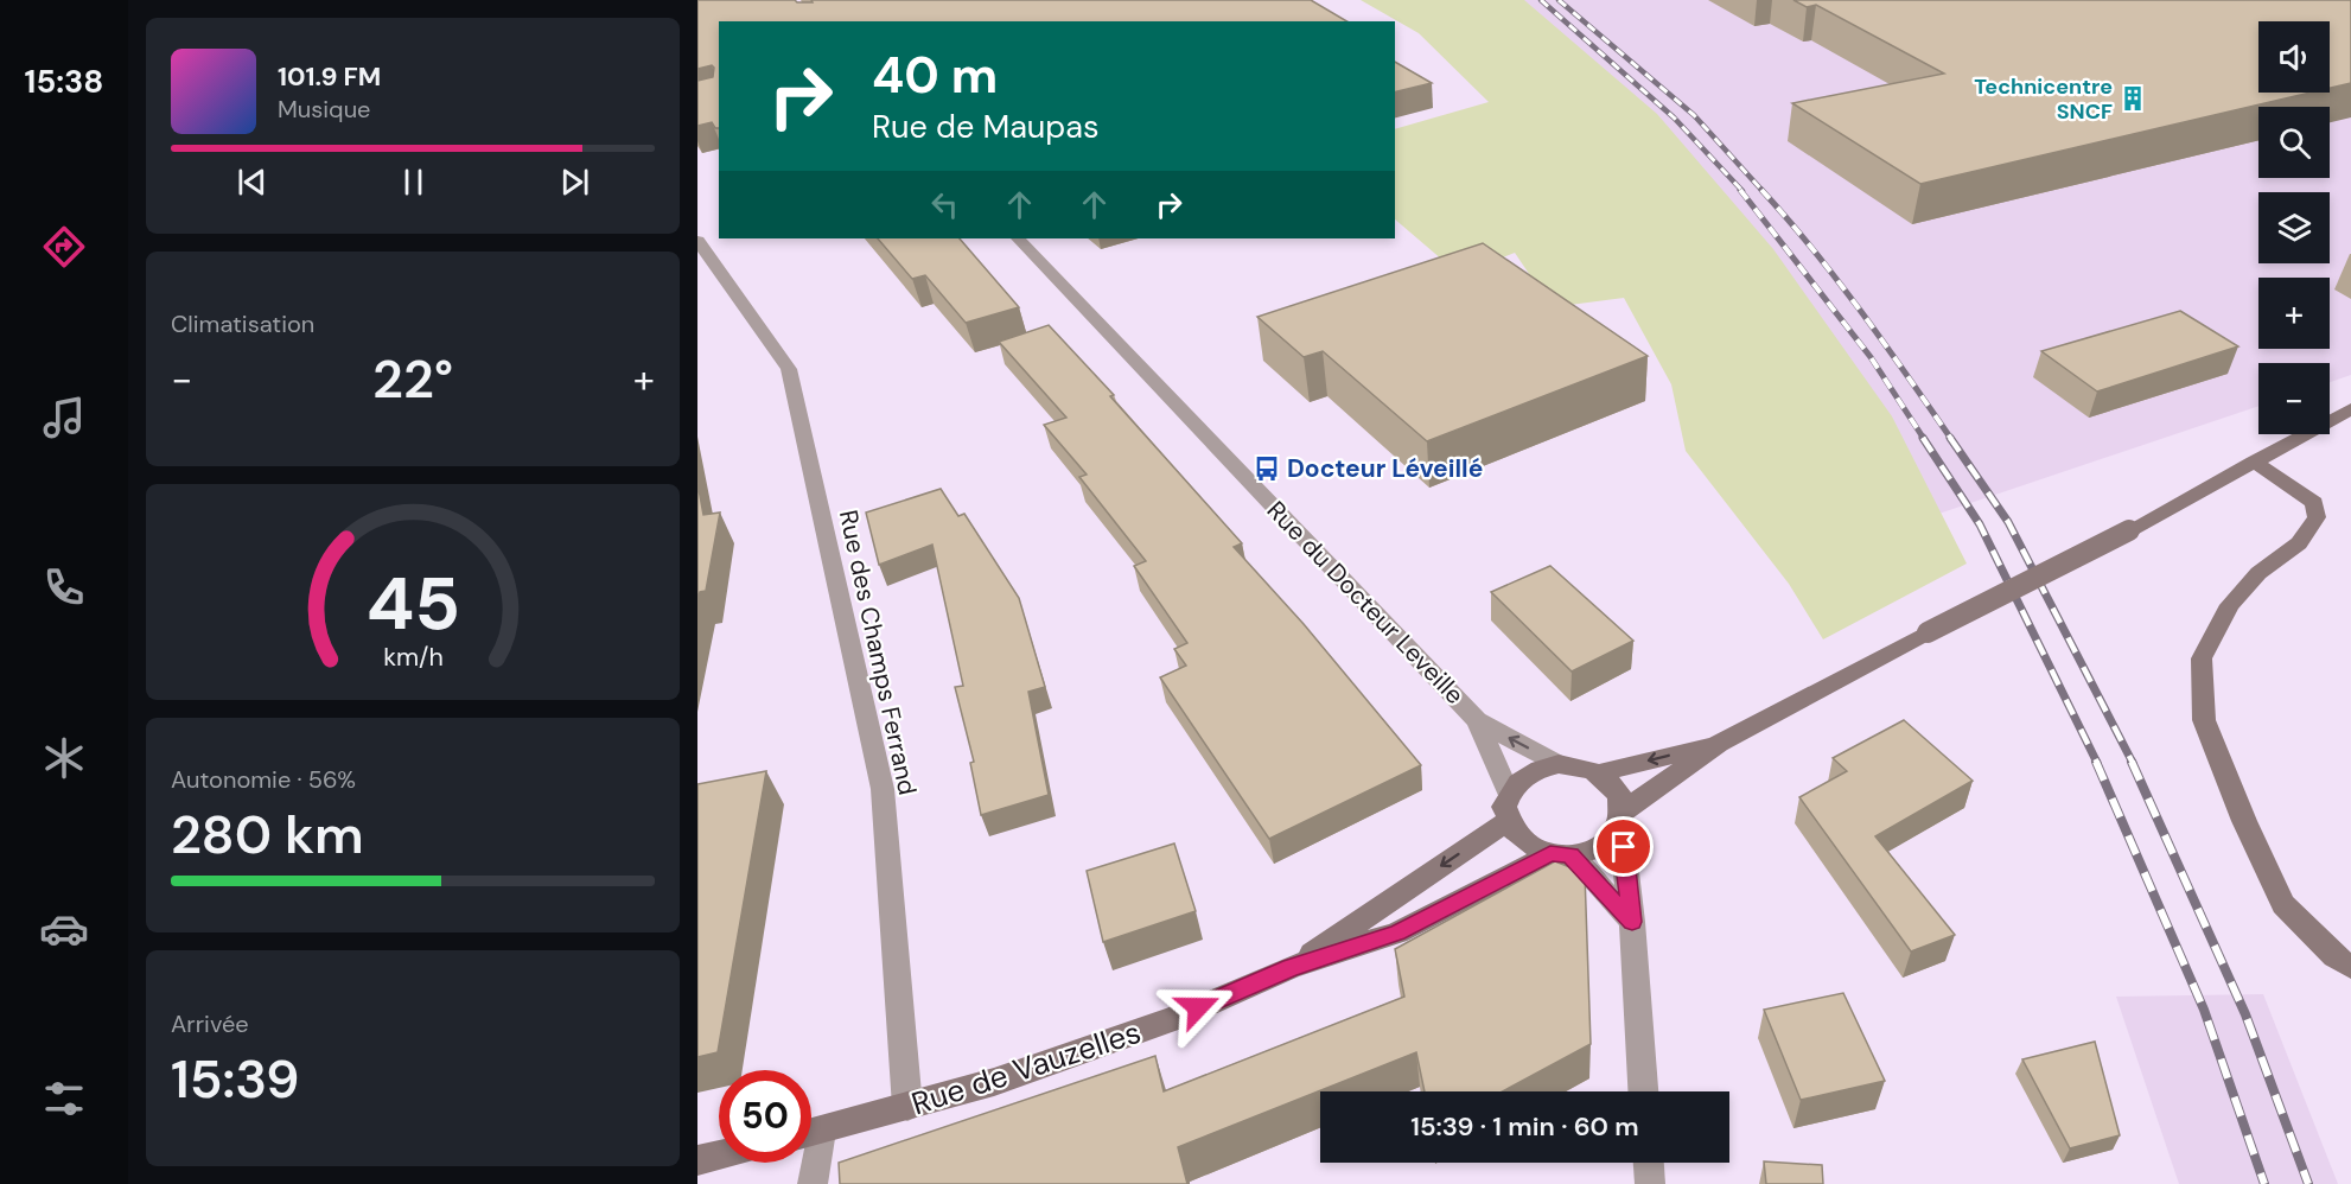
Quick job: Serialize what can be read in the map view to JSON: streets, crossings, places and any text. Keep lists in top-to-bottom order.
{
  "streets": {
    "main road": ["Rue de Vauzelles"],
    "street": ["Rue du Docteur Leveille", "Rue des Champs Ferrand"]
  },
  "crossings": [
    ["Rue du Docteur Leveille", "Rue de Vauzelles"],
    ["Rue des Champs Ferrand", "Rue de Vauzelles"]
  ],
  "places": {
    "building": ["Technicentre SNCF"],
    "bus stop": ["Docteur Léveillé"]
  },
  "page": {
    "tabs": "15:38",
    "map_buttons": ["+", "−"],
    "turn": ["40 m", "Rue de Maupas"],
    "song": ["101.9 FM", "Musique"],
    "tile": [
      "Climatisation",
      ["Autonomie · 56%", "280 km"],
      ["Arrivée", "15:39"]
    ],
    "heat": ["−", "22°", "+"],
    "limit": "50",
    "trip": "15:39 · 1 min · 60 m",
    "gauge": ["45", "km/h"]
  }
}
